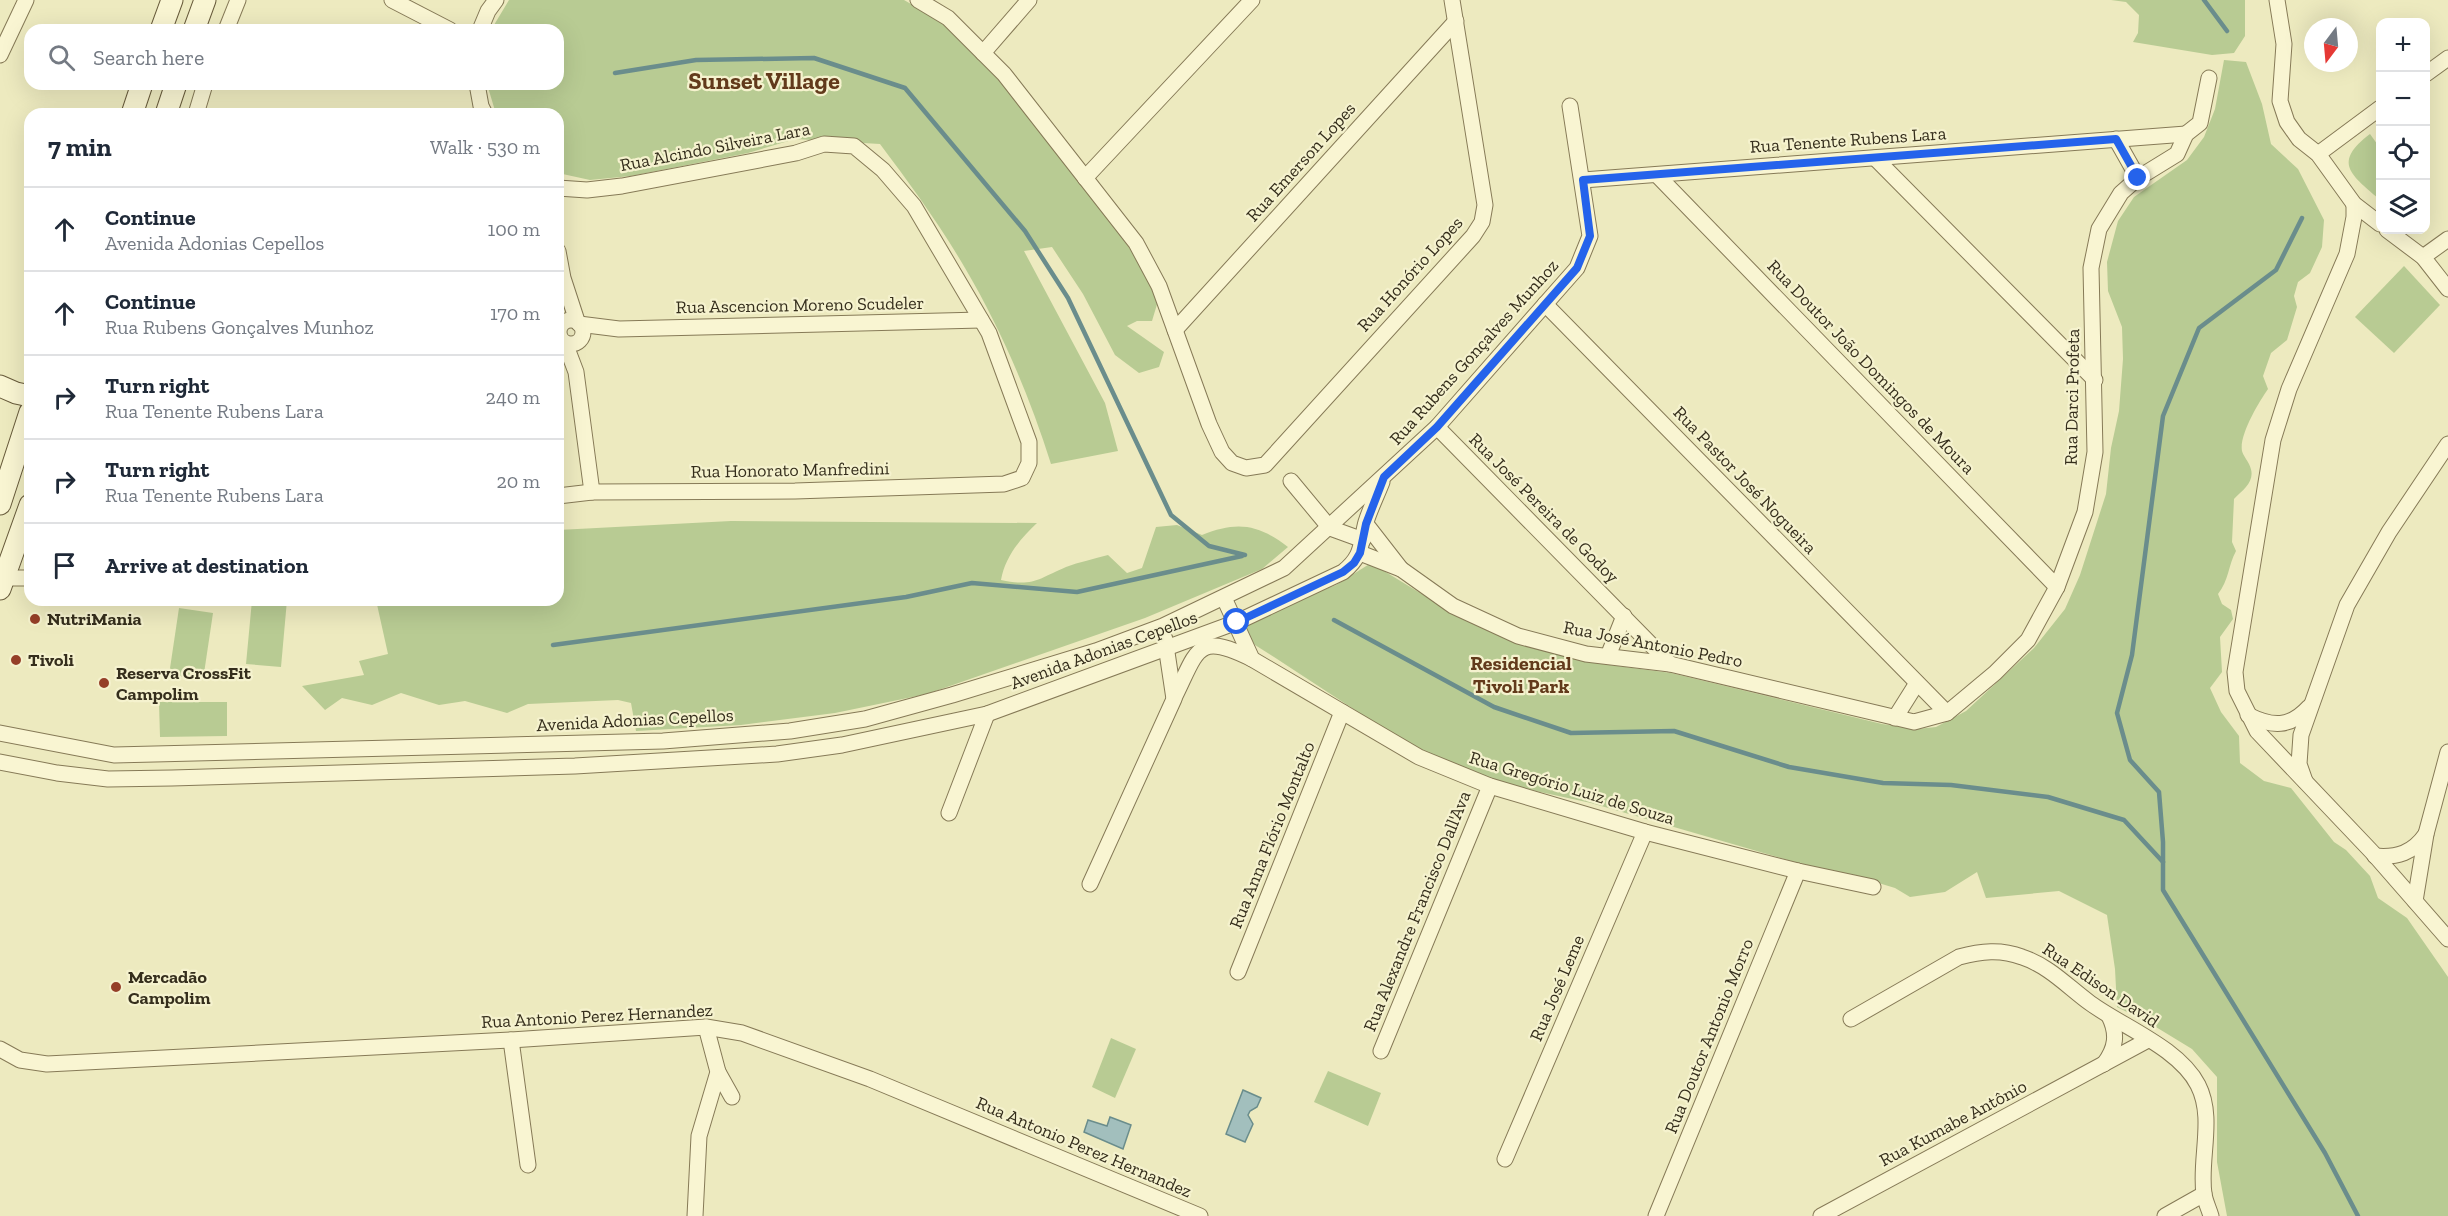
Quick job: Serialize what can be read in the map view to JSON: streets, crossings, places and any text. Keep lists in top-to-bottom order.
{
  "streets": {
    "street": [
      "Rua Tenente Rubens Lara",
      "Rua Alcindo Silveira Lara",
      "Rua Emerson Lopes",
      "Rua Honório Lopes",
      "Rua Ascencion Moreno Scudeler",
      "Rua Rubens Gonçalves Munhoz",
      "Rua Doutor João Domingos de Moura",
      "Rua Darci Profeta",
      "Rua Honorato Manfredini",
      "Rua Pastor José Nogueira",
      "Rua José Pereira de Godoy",
      "Rua José Antonio Pedro",
      "Avenida Adonias Cepellos",
      "Rua Gregório Luiz de Souza",
      "Rua Anna Flório Montalto",
      "Rua Alexandre Francisco Dall'Ava",
      "Rua Edison David",
      "Rua José Leme",
      "Rua Antonio Perez Hernandez",
      "Rua Doutor Antonio Morro",
      "Rua Kumabe Antônio"
    ]
  },
  "crossings": [
    ["Rua Tenente Rubens Lara", "Rua Rubens Gonçalves Munhoz"],
    ["Rua Tenente Rubens Lara", "Rua Doutor João Domingos de Moura"],
    ["Rua Tenente Rubens Lara", "Rua Darci Profeta"],
    ["Rua Alcindo Silveira Lara", "Rua Ascencion Moreno Scudeler"],
    ["Rua Alcindo Silveira Lara", "Rua Honorato Manfredini"],
    ["Rua Emerson Lopes", "Rua Honório Lopes"],
    ["Rua Rubens Gonçalves Munhoz", "Rua Pastor José Nogueira"],
    ["Rua Rubens Gonçalves Munhoz", "Rua José Pereira de Godoy"],
    ["Rua Rubens Gonçalves Munhoz", "Avenida Adonias Cepellos"],
    ["Rua Doutor João Domingos de Moura", "Rua Darci Profeta"],
    ["Rua Darci Profeta", "Rua Pastor José Nogueira"],
    ["Rua Darci Profeta", "Rua José Antonio Pedro"],
    ["Rua Pastor José Nogueira", "Rua José Antonio Pedro"],
    ["Rua José Pereira de Godoy", "Rua José Antonio Pedro"],
    ["Rua José Antonio Pedro", "Avenida Adonias Cepellos"],
    ["Rua Gregório Luiz de Souza", "Rua Anna Flório Montalto"],
    ["Rua Gregório Luiz de Souza", "Rua Alexandre Francisco Dall'Ava"],
    ["Rua Gregório Luiz de Souza", "Rua José Leme"],
    ["Rua Gregório Luiz de Souza", "Rua Doutor Antonio Morro"],
    ["Rua Edison David", "Rua Kumabe Antônio"]
  ],
  "districts": ["Sunset Village", "Residencial Tivoli Park"],
  "places": [
    "NutriMania",
    "Tivoli",
    "Reserva CrossFit Campolim",
    "Mercadão Campolim"
  ],
  "north": "bottom",
  "page": {
    "map_buttons": ["+", "−"],
    "search": "Search here",
    "heading": ["7 min", "Walk · 530 m"],
    "list": [
      ["Continue", "Avenida Adonias Cepellos", "100 m"],
      ["Continue", "Rua Rubens Gonçalves Munhoz", "170 m"],
      ["Turn right", "Rua Tenente Rubens Lara", "240 m"],
      ["Turn right", "Rua Tenente Rubens Lara", "20 m"],
      "Arrive at destination"
    ]
  }
}
